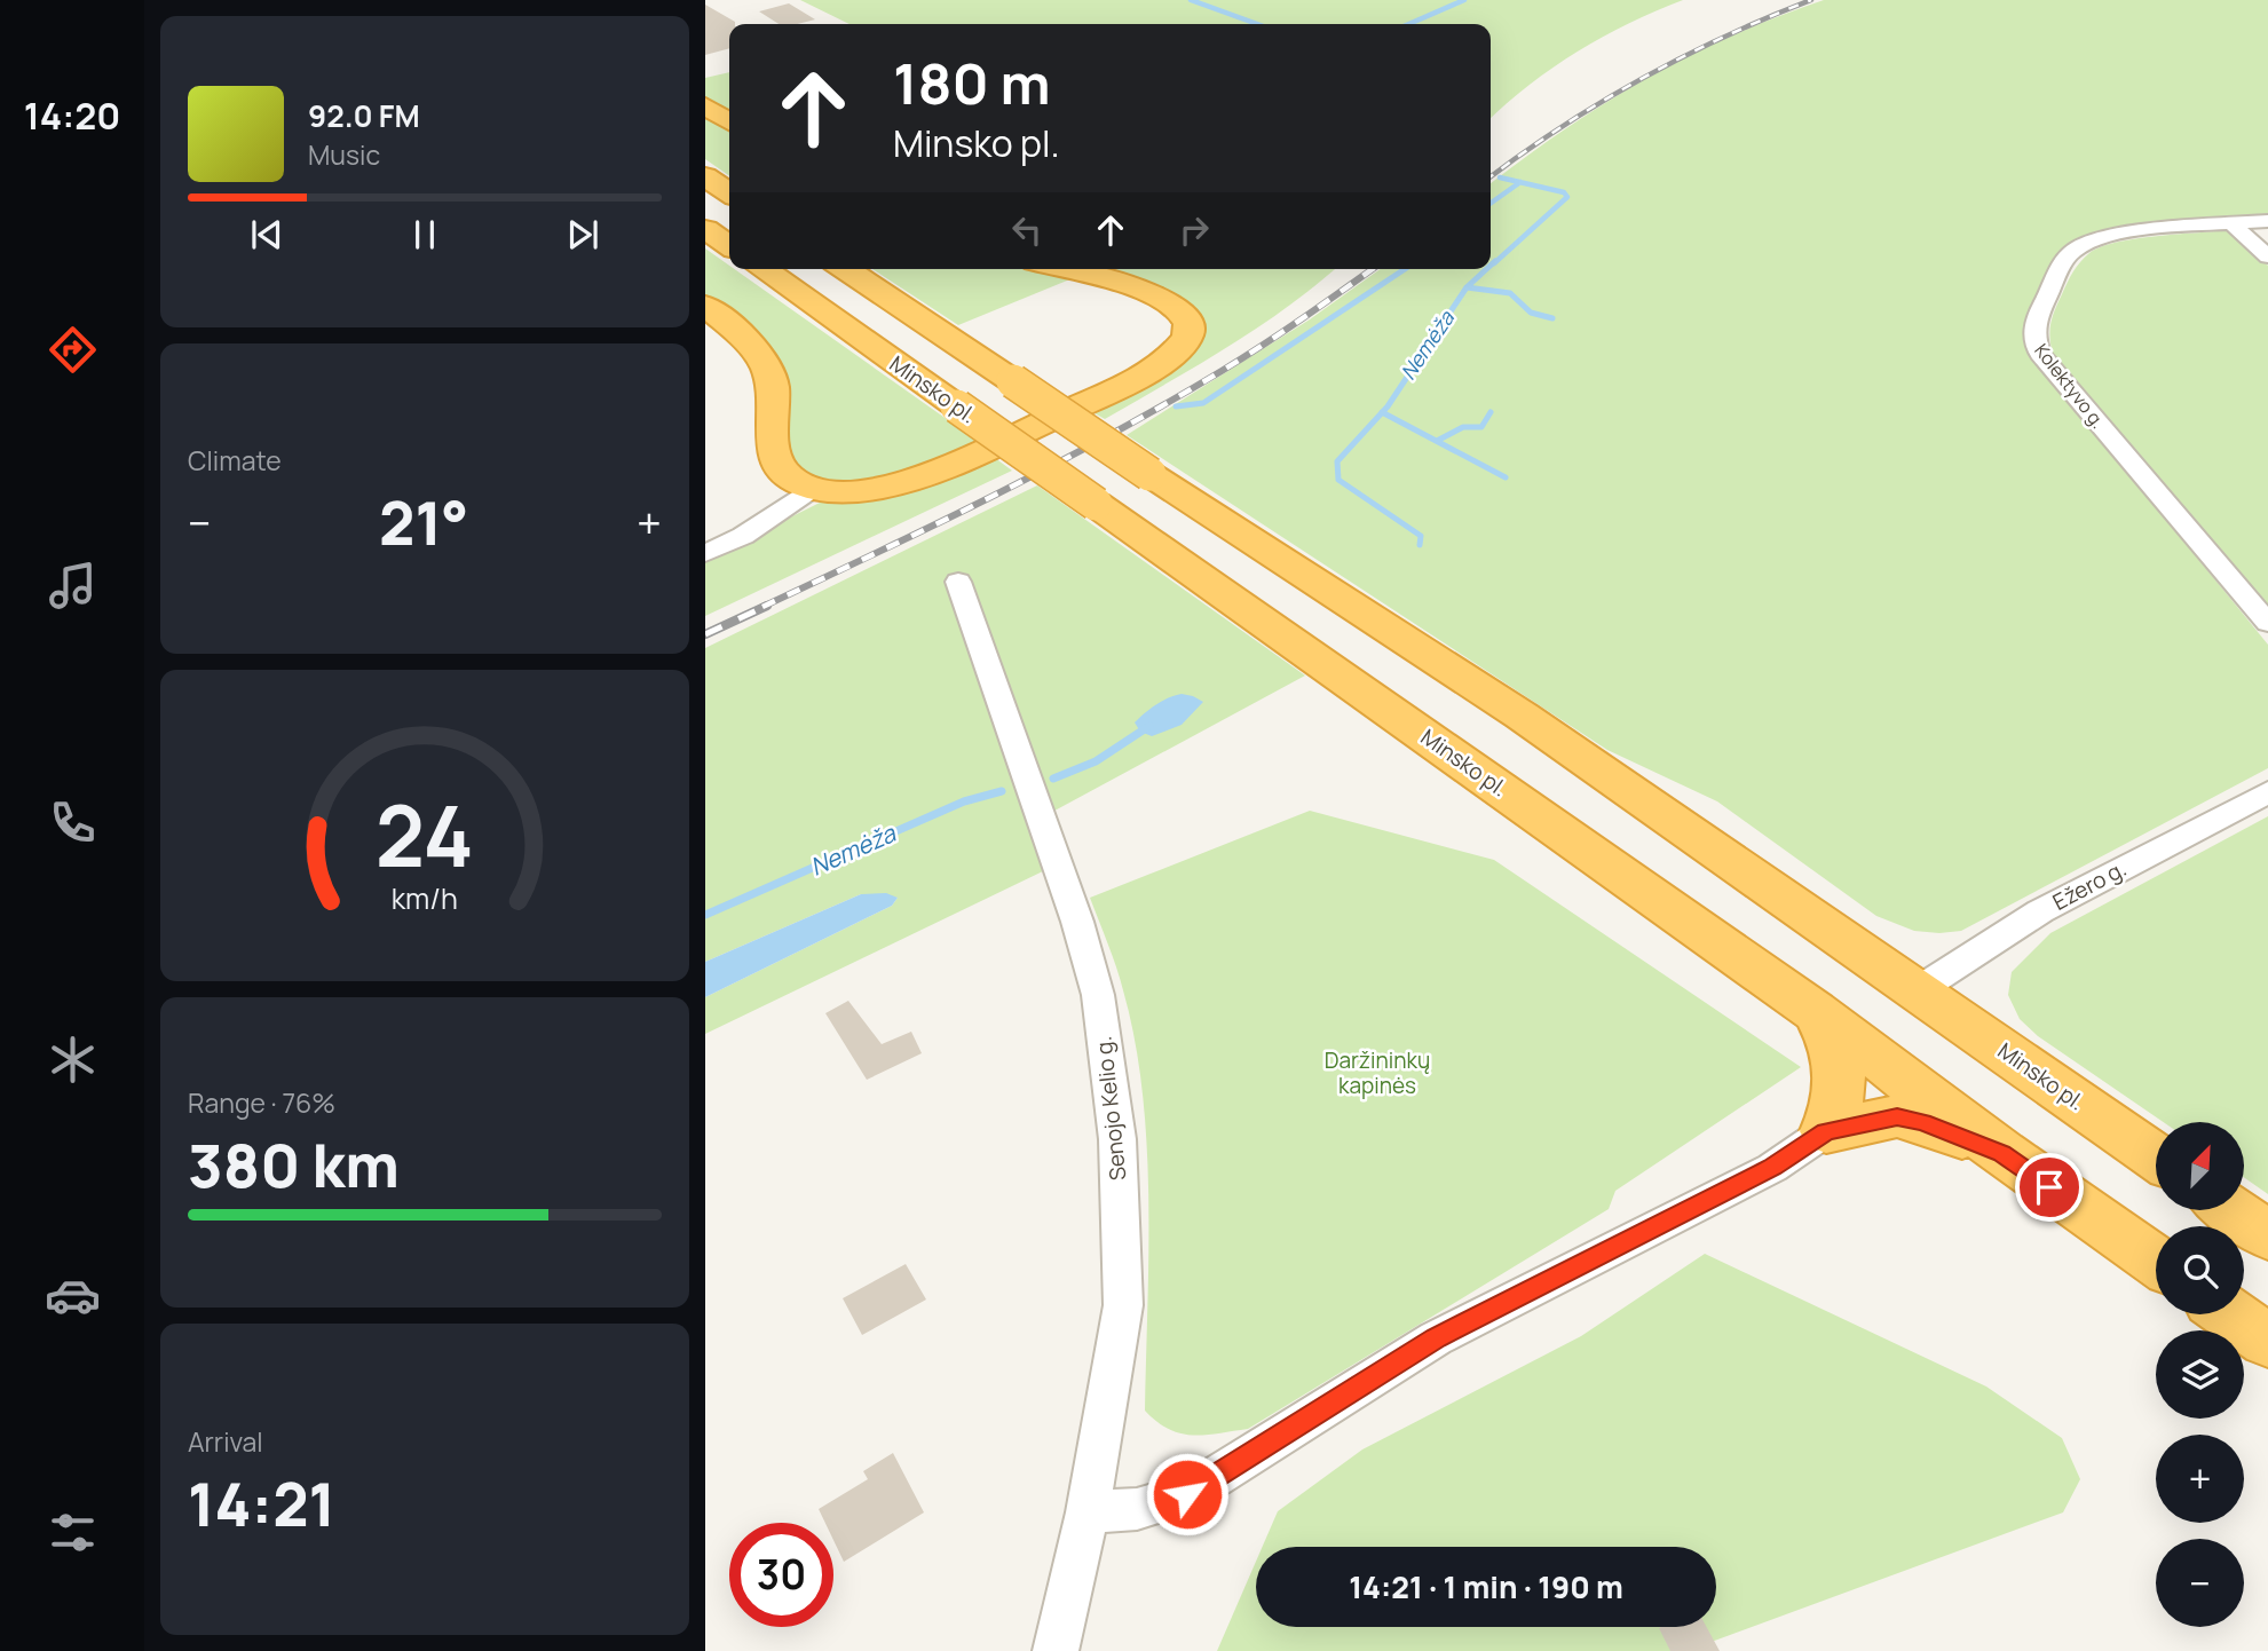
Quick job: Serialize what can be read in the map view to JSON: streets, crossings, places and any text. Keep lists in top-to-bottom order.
{
  "streets": {
    "highway": ["Minsko pl."],
    "street": ["Kolektyvo g.", "Ežero g.", "Senojo Kelio g."]
  },
  "crossings": [
    ["Minsko pl.", "Ežero g."]
  ],
  "water": ["Nemėža"],
  "parks": ["Daržininkų kapinės"],
  "north": "top right",
  "page": {
    "tabs": "14:20",
    "turn": ["180 m", "Minsko pl."],
    "song": ["92.0 FM", "Music"],
    "tile": [
      "Climate",
      ["Range · 76%", "380 km"],
      ["Arrival", "14:21"]
    ],
    "heat": ["−", "21°", "+"],
    "map_buttons": ["+", "−"],
    "limit": "30",
    "trip": "14:21 · 1 min · 190 m",
    "gauge": ["24", "km/h"]
  }
}
